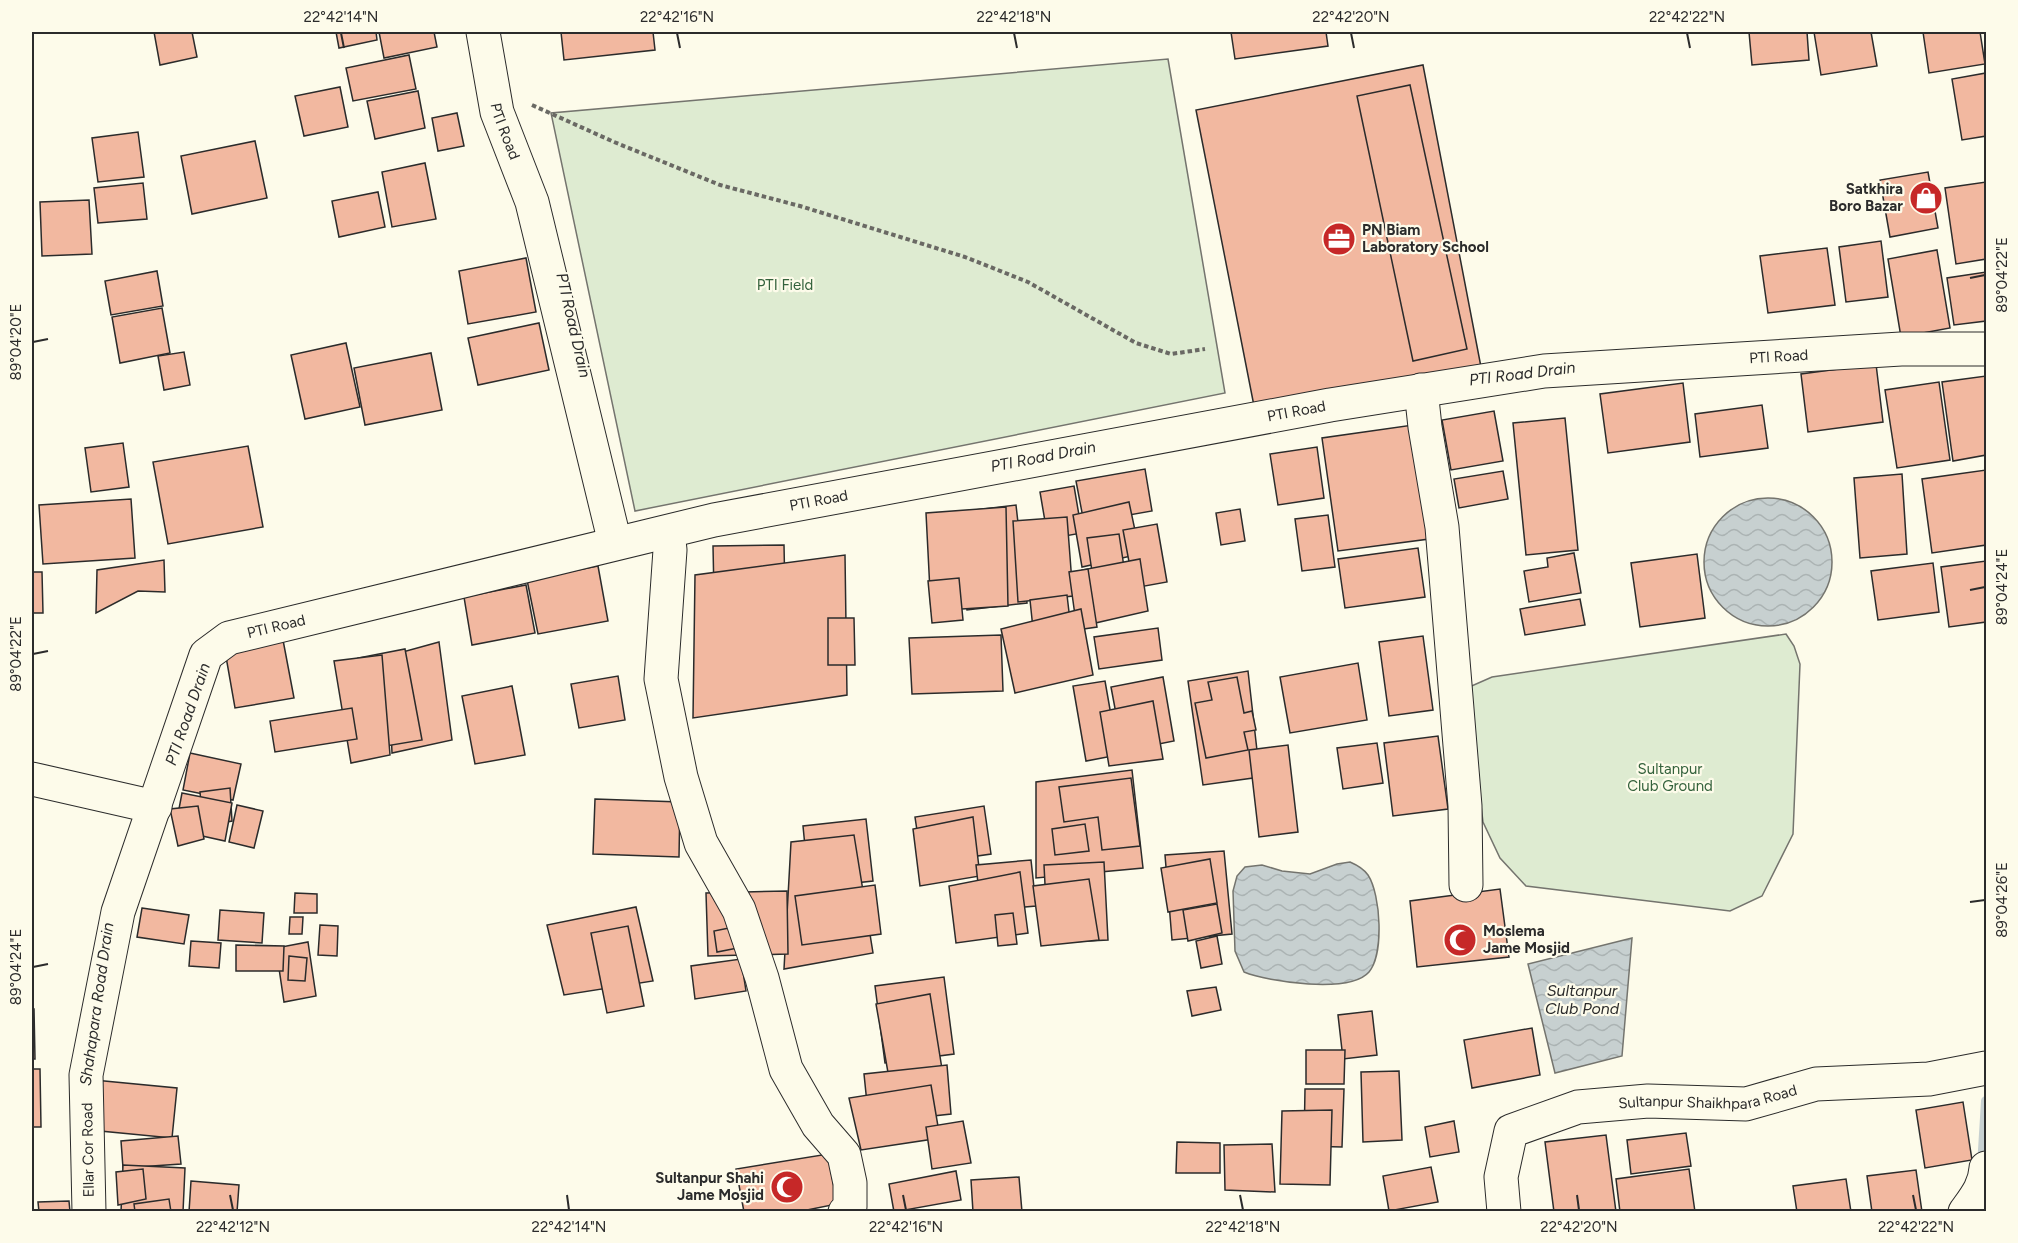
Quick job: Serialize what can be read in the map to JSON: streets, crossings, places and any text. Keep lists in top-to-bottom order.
{
  "streets": {
    "street": ["PTI Road", "Sultanpur Shaikhpara Road", "Ellar Cor Road"]
  },
  "crossings": [
    ["PTI Road", "Ellar Cor Road"]
  ],
  "water": ["PTI Road Drain", "Sultanpur Club Pond", "Shahapara Road Drain"],
  "parks": ["PTI Field", "Sultanpur Club Ground"],
  "places": {
    "shop": ["Satkhira Boro Bazar"],
    "office": ["PN Biam Laboratory School"],
    "mosque": ["Moslema Jame Mosjid", "Sultanpur Shahi Jame Mosjid"]
  },
  "coordinates": [
    "22°42'14\"N",
    "22°42'16\"N",
    "22°42'18\"N",
    "22°42'20\"N",
    "22°42'22\"N",
    "89°04'22\"E",
    "89°04'20\"E",
    "89°04'24\"E",
    "89°04'26\"E",
    "22°42'12\"N"
  ]
}
